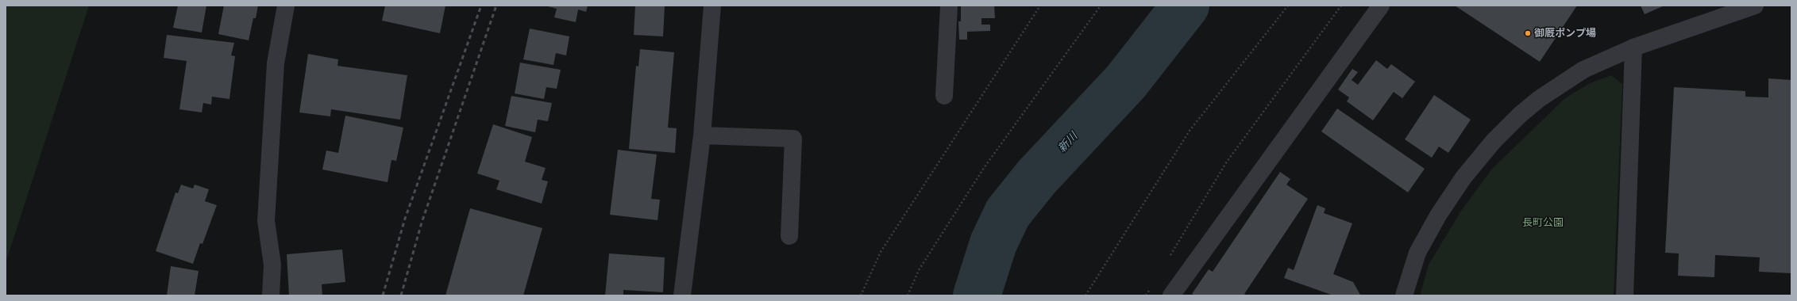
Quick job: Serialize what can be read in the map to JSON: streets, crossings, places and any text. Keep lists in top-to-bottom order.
{
  "water": ["新川"],
  "parks": ["長町公園"],
  "places": ["御厩ポンプ場"]
}
